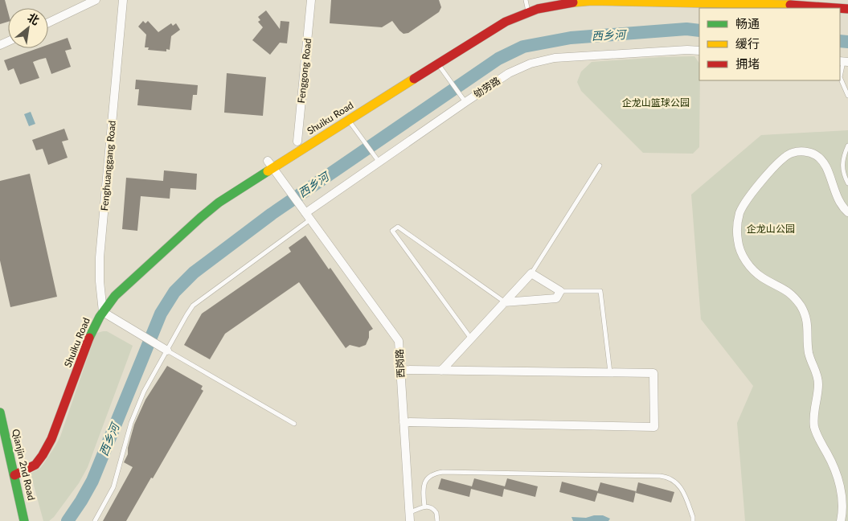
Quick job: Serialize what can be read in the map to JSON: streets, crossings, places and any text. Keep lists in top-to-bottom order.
{
  "streets": {
    "main road": ["Shuiku Road", "Qianjin 2nd Road"],
    "street": [
      "Fenggong Road",
      "劬劳路",
      "Fenghuanggang Road",
      "西岗路"
    ]
  },
  "crossings": [
    ["Fenggong Road", "Shuiku Road"],
    ["劬劳路", "西岗路"],
    ["Shuiku Road", "Fenghuanggang Road"],
    ["Shuiku Road", "西岗路"],
    ["Shuiku Road", "Qianjin 2nd Road"]
  ],
  "water": ["西乡河"],
  "parks": ["企龙山篮球公园", "企龙山公园"],
  "legend": ["畅通", "缓行", "拥堵"],
  "north": "top right"
}
